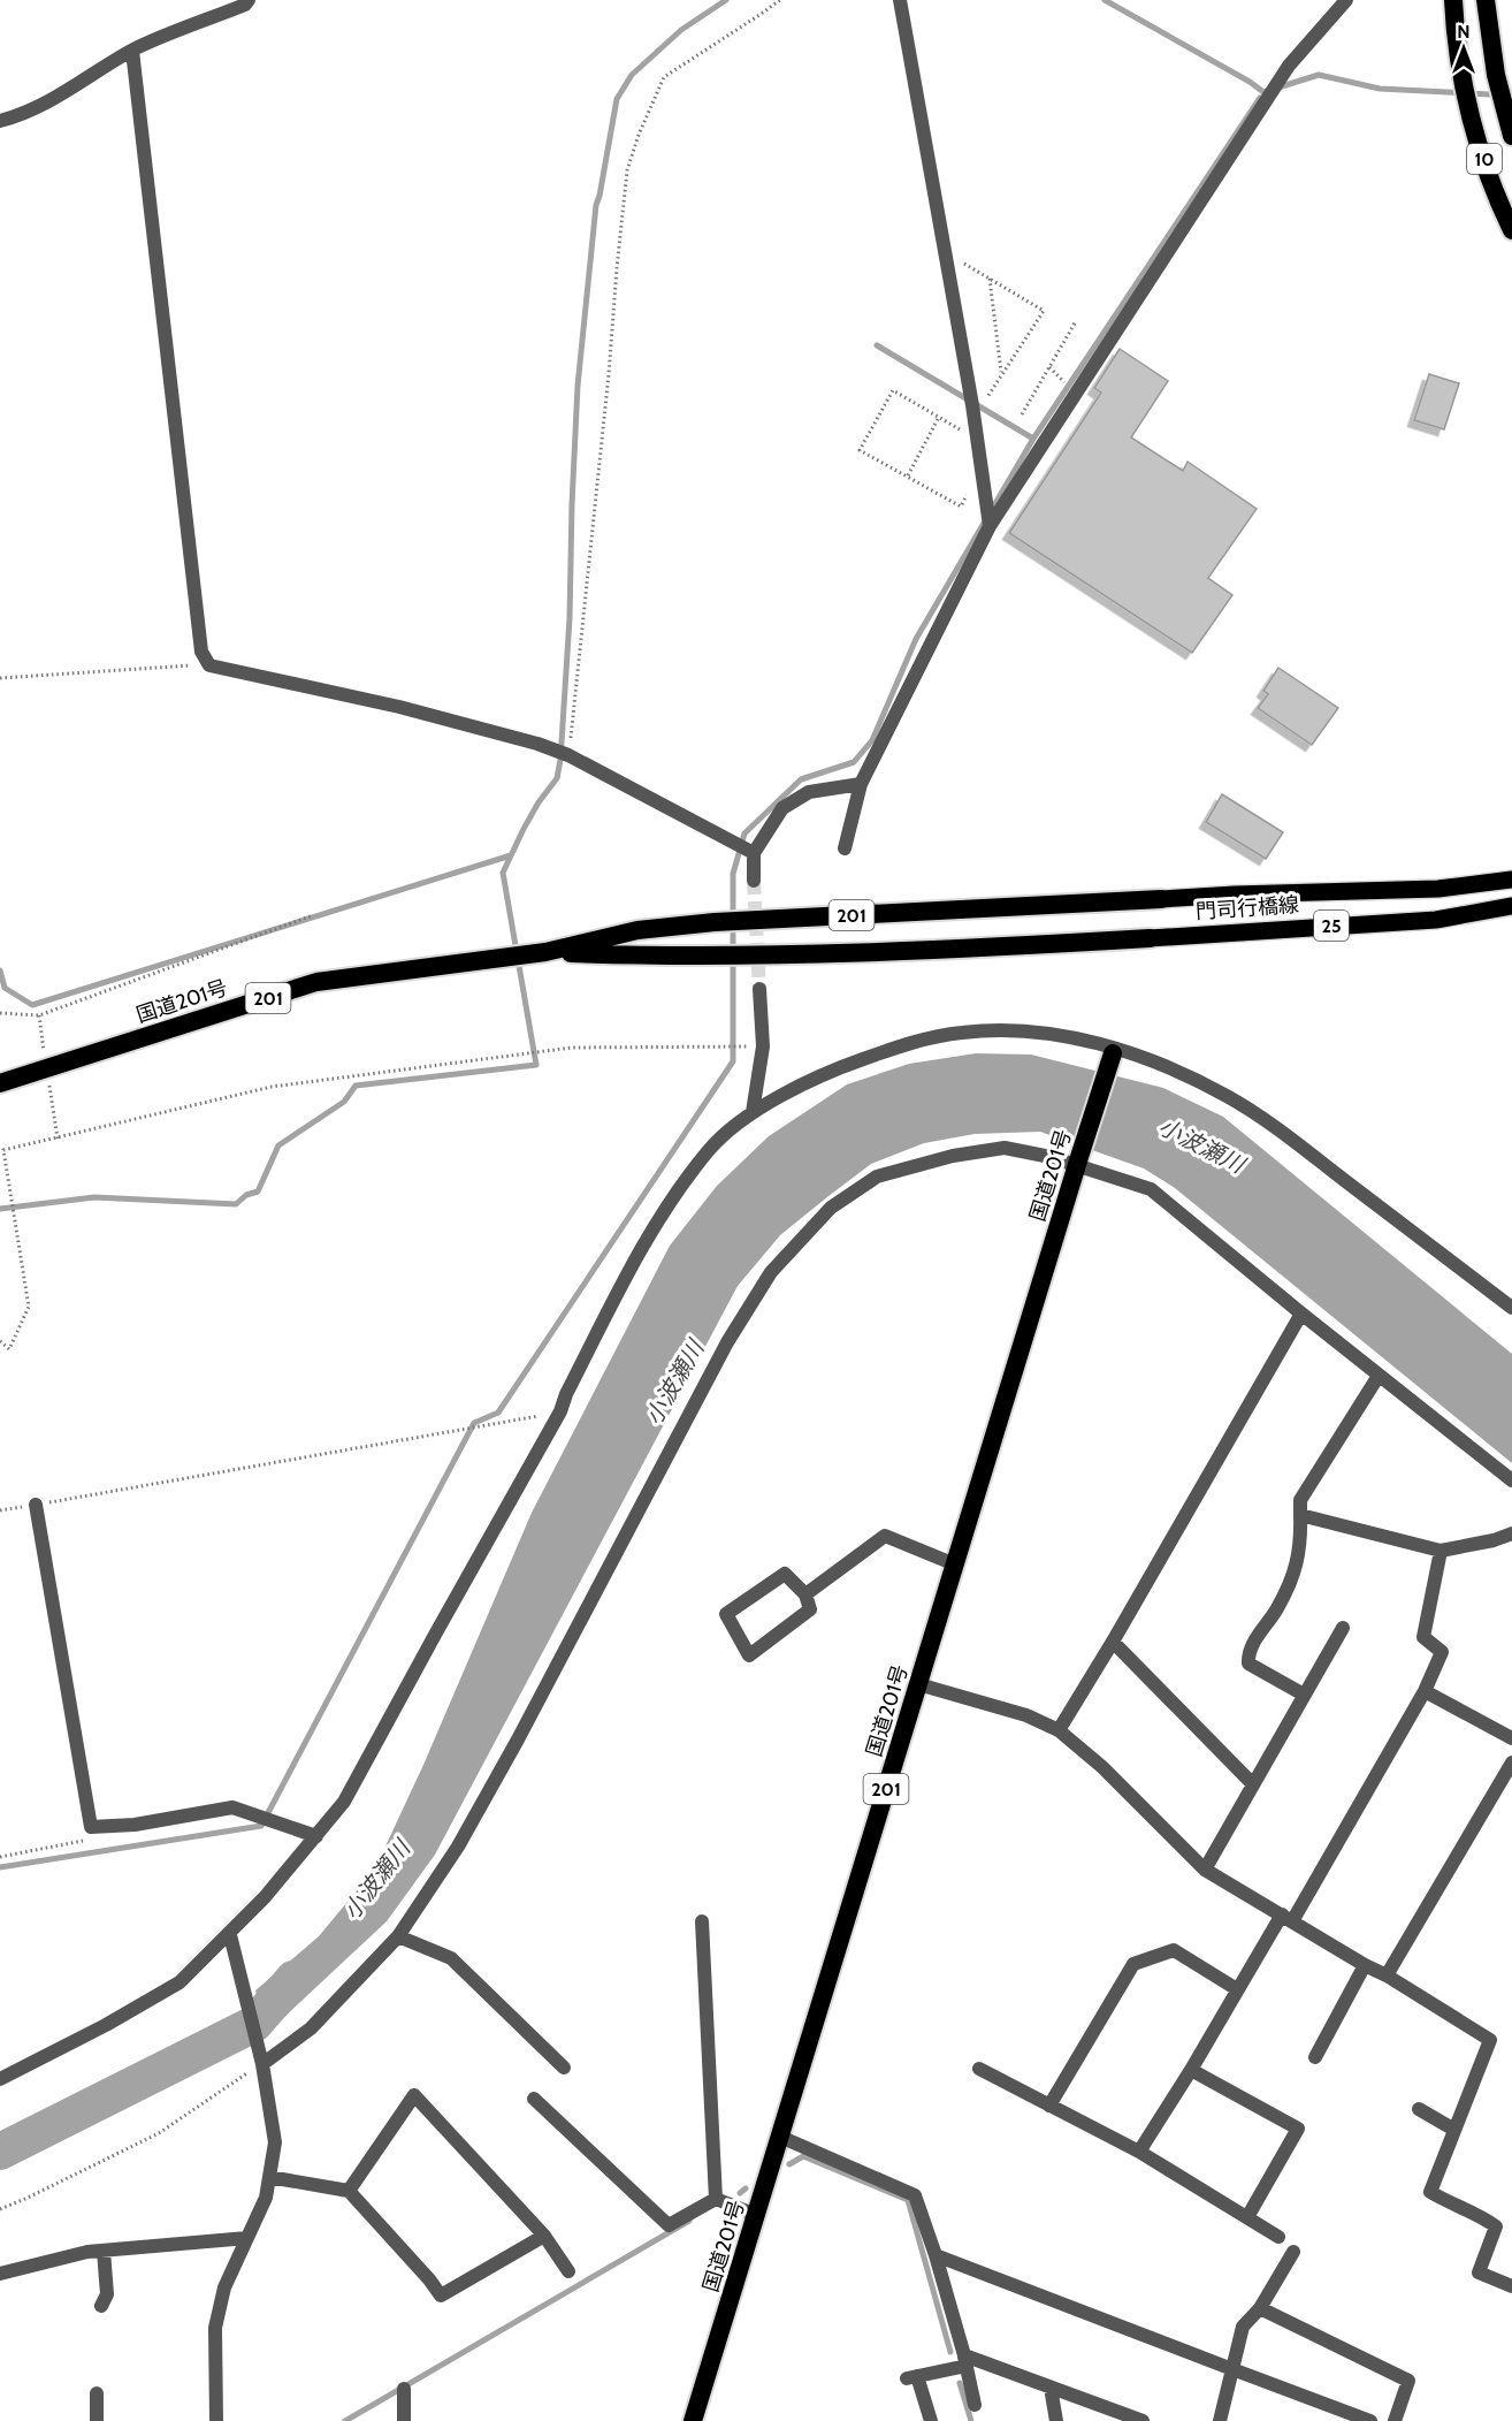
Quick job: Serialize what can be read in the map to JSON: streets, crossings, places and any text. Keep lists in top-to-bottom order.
{
  "streets": {
    "highway": ["10", "201", "国道201号"],
    "main road": ["門司行橋線", "25"]
  },
  "crossings": [
    ["門司行橋線", "国道201号"]
  ],
  "water": ["小波瀬川"],
  "north": "top"
}
